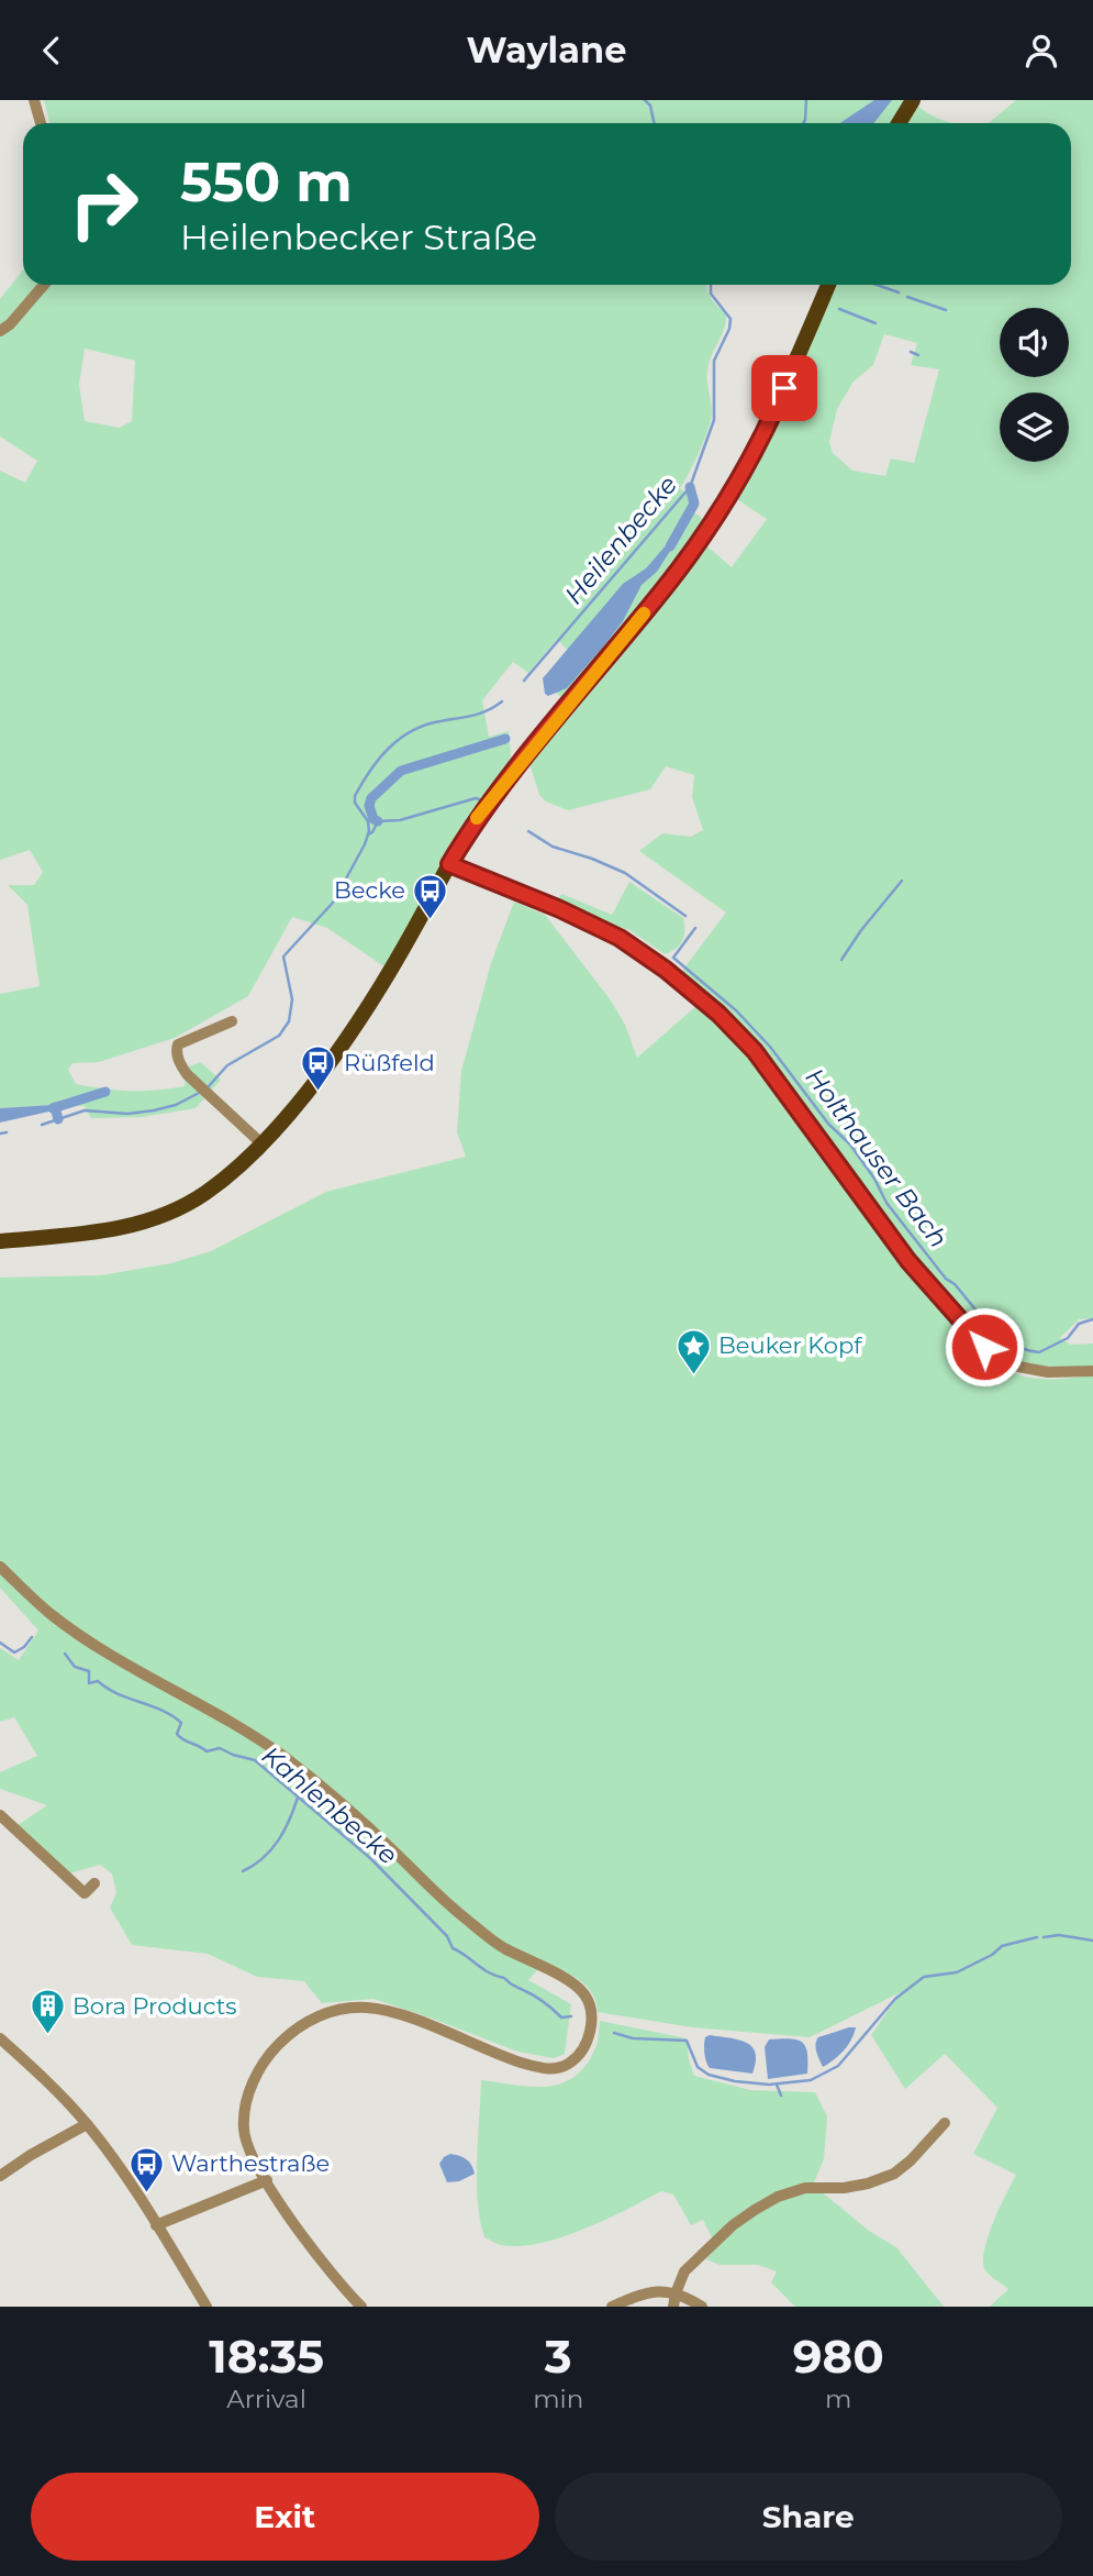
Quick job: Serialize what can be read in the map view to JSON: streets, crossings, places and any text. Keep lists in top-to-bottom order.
{
  "water": ["Heilenbecke", "Holthauser Bach", "Kahlenbecke"],
  "places": {
    "bus stop": ["Becke", "Rüßfeld", "Warthestraße"],
    "place": ["Beuker Kopf"],
    "building": ["Bora Products"]
  },
  "page": {
    "header": "Waylane",
    "turn": ["550 m", "Heilenbecker Straße"],
    "eta": [
      "18:35",
      "Arrival",
      "3",
      "min",
      "980",
      "m"
    ],
    "buttons": ["Exit", "Share"]
  }
}
